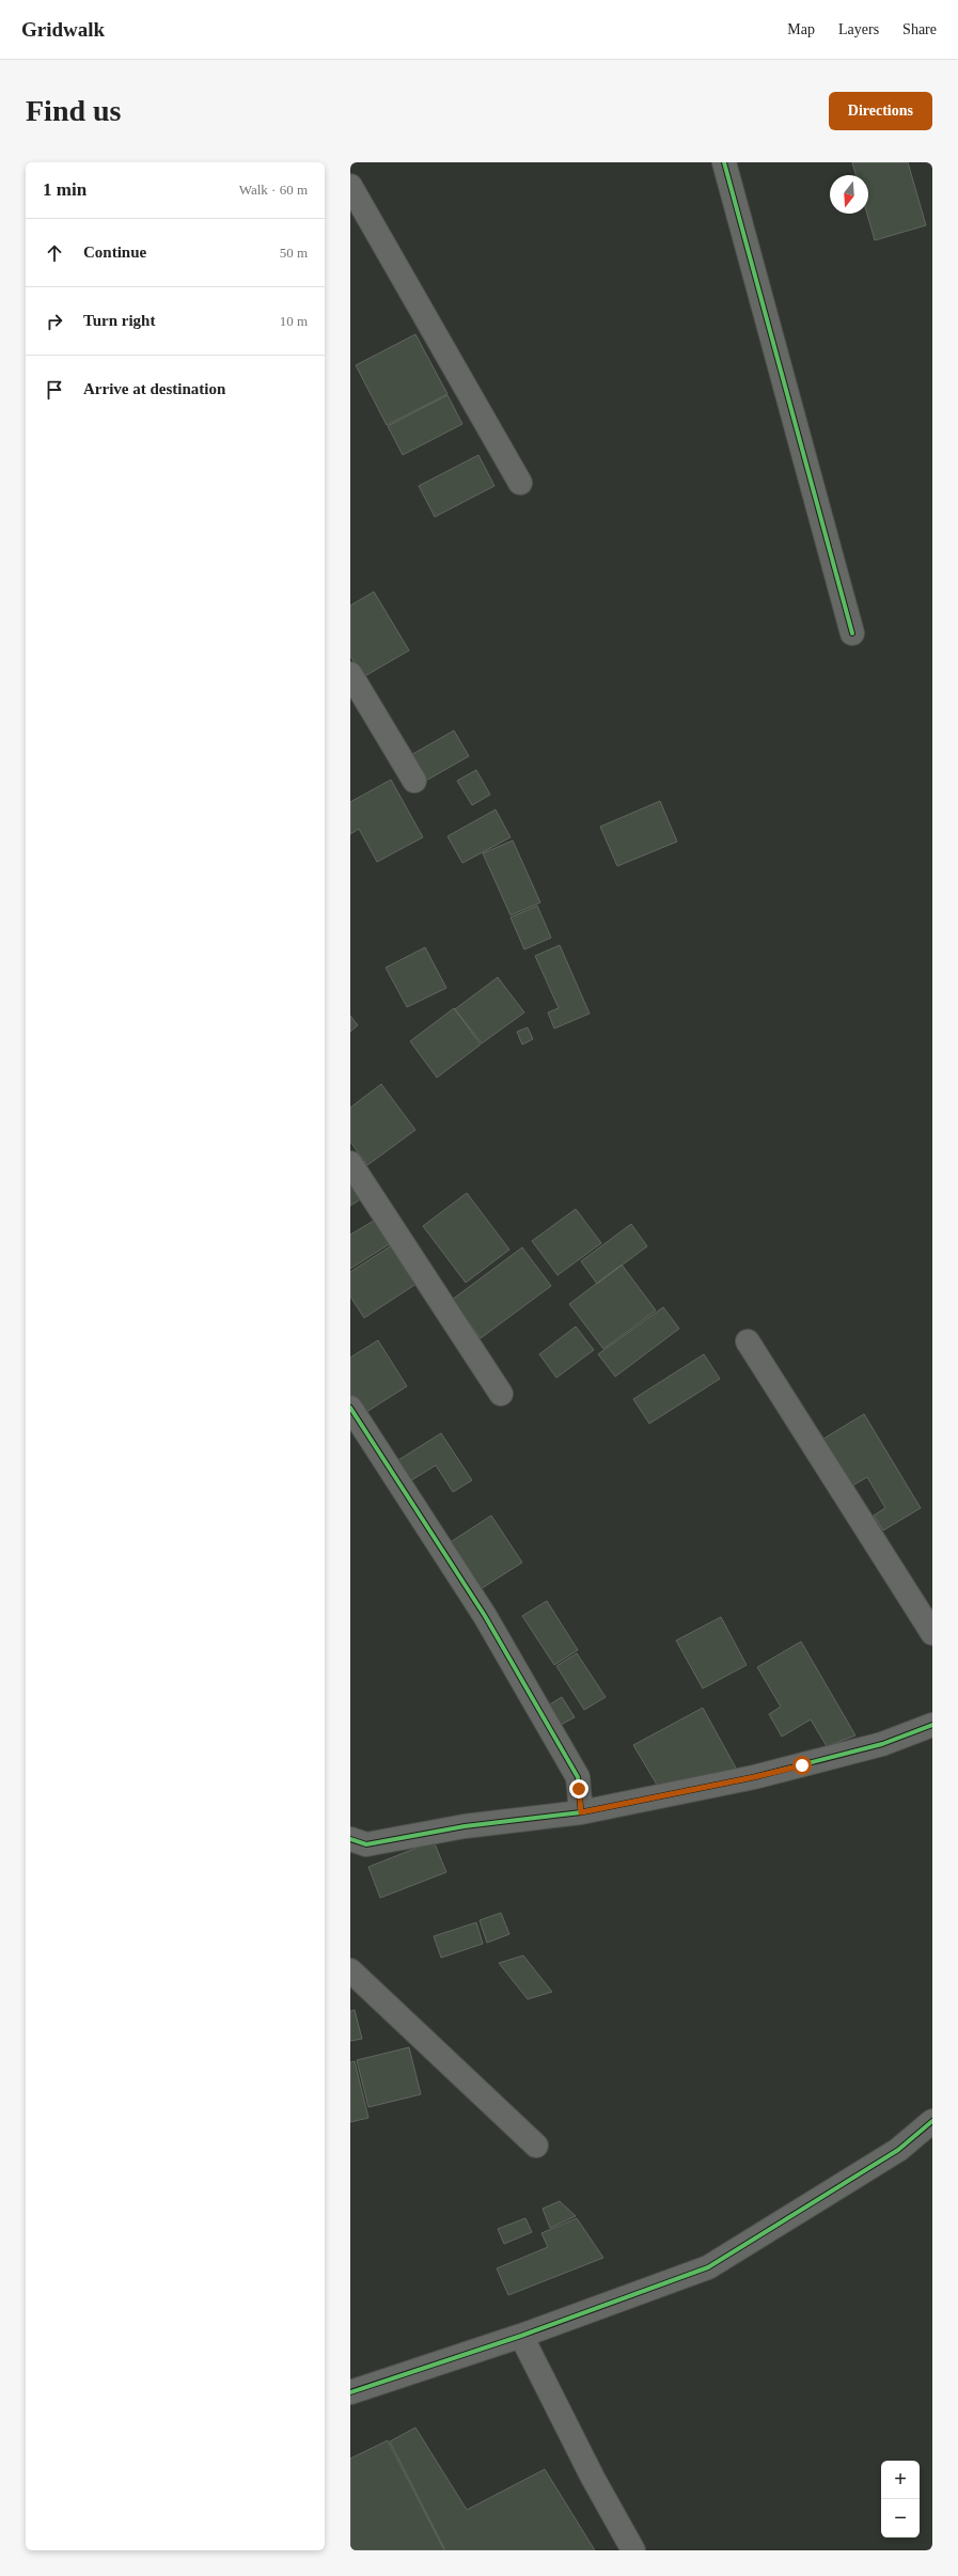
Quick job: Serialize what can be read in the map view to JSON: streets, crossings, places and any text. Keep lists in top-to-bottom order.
{
  "north": "bottom",
  "page": {
    "header": "Gridwalk",
    "nav": ["Map", "Layers", "Share"],
    "buttons": "Directions",
    "title": "Find us",
    "heading": ["1 min", "Walk · 60 m"],
    "list": [
      ["Continue", "50 m"],
      ["Turn right", "10 m"],
      "Arrive at destination"
    ],
    "map_buttons": ["+", "−"]
  }
}
